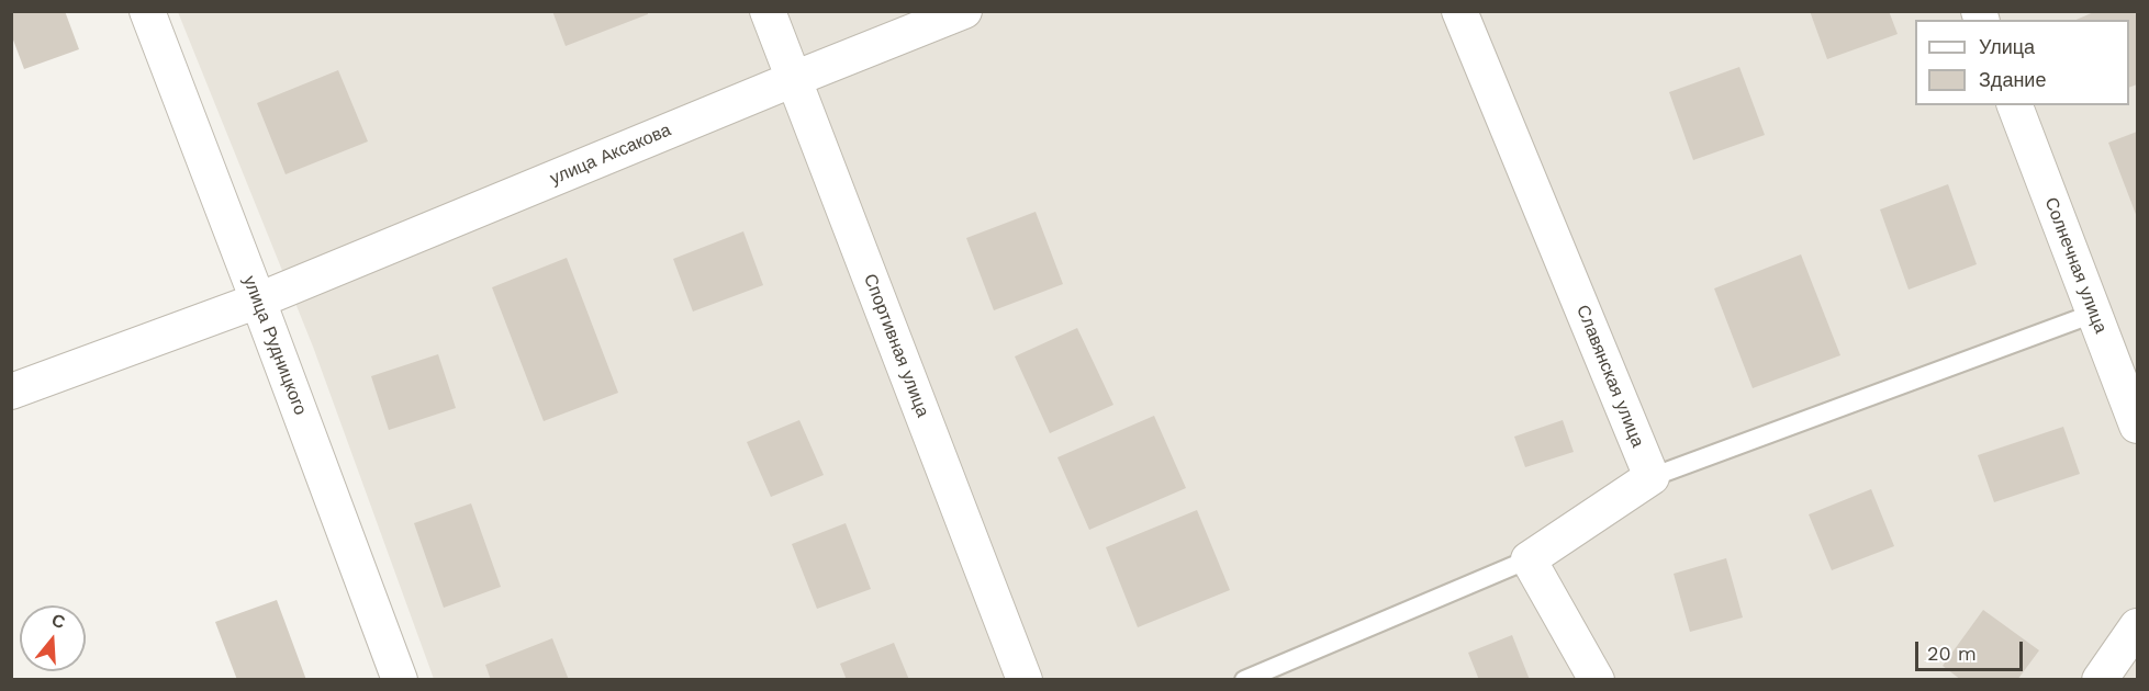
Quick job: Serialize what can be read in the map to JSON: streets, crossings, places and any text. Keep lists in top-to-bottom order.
{
  "streets": {
    "street": [
      "улица Аксакова",
      "Солнечная улица",
      "улица Рудницкого",
      "Спортивная улица",
      "Славянская улица"
    ]
  },
  "crossings": [
    ["улица Аксакова", "улица Рудницкого"],
    ["улица Аксакова", "Спортивная улица"]
  ],
  "legend": ["Улица", "Здание"],
  "scale_bar": "20 m",
  "north": "top"
}
